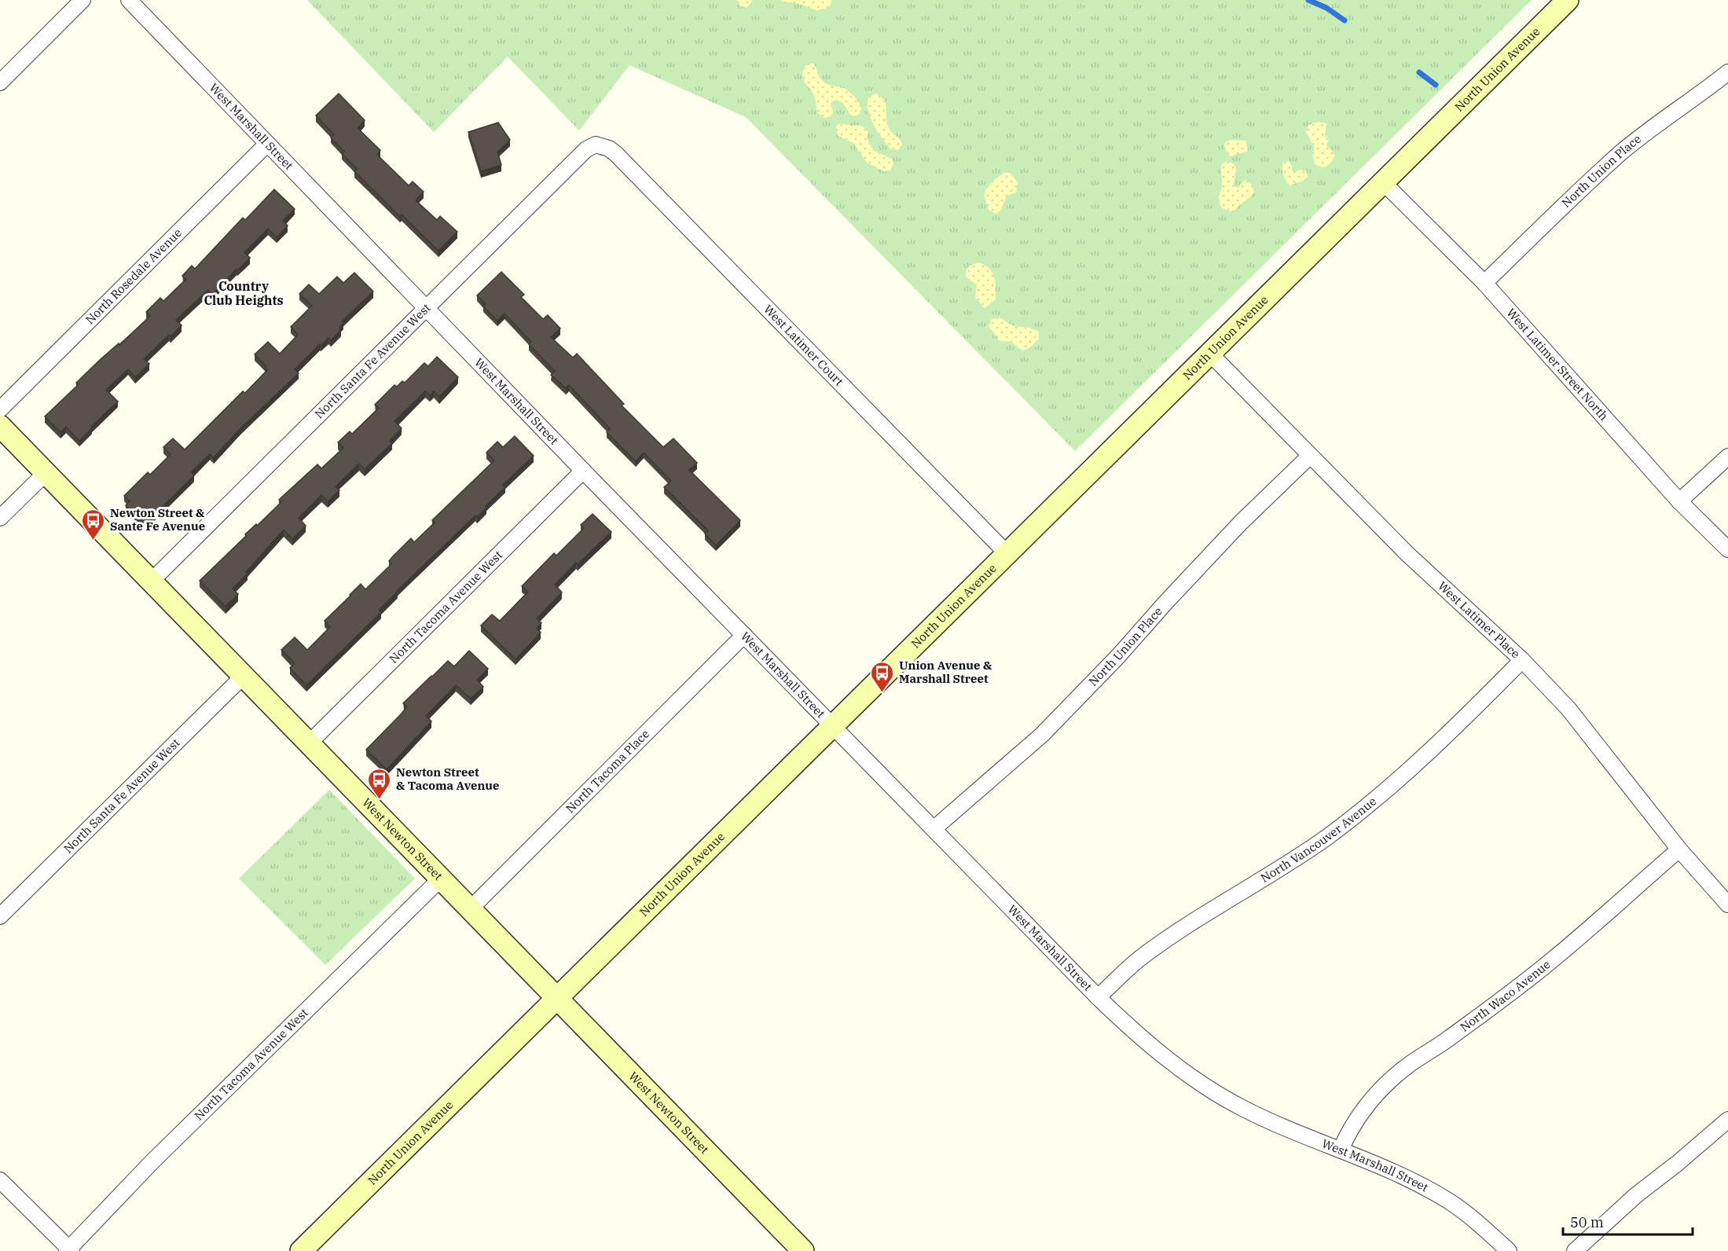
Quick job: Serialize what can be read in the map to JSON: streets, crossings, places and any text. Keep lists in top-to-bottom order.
{
  "streets": {
    "street": [
      "North Union Avenue",
      "West Marshall Street",
      "North Union Place",
      "North Rosedale Avenue",
      "West Latimer Court",
      "North Santa Fe Avenue West",
      "West Latimer Street North",
      "North Tacoma Avenue West",
      "West Latimer Place",
      "North Tacoma Place",
      "West Newton Street",
      "North Vancouver Avenue",
      "North Waco Avenue"
    ]
  },
  "crossings": [
    ["North Union Avenue", "West Marshall Street"],
    ["North Union Avenue", "West Latimer Court"],
    ["North Union Avenue", "West Latimer Street North"],
    ["North Union Avenue", "West Latimer Place"],
    ["North Union Avenue", "West Newton Street"],
    ["West Marshall Street", "North Union Place"],
    ["West Marshall Street", "North Rosedale Avenue"],
    ["West Marshall Street", "North Santa Fe Avenue West"],
    ["West Marshall Street", "North Tacoma Avenue West"],
    ["West Marshall Street", "North Tacoma Place"],
    ["West Marshall Street", "North Vancouver Avenue"],
    ["West Marshall Street", "North Waco Avenue"],
    ["North Union Place", "West Latimer Street North"],
    ["North Union Place", "West Latimer Place"],
    ["West Latimer Court", "North Santa Fe Avenue West"],
    ["North Santa Fe Avenue West", "West Newton Street"],
    ["North Tacoma Avenue West", "West Newton Street"],
    ["West Latimer Place", "North Vancouver Avenue"],
    ["West Latimer Place", "North Waco Avenue"],
    ["North Tacoma Place", "West Newton Street"]
  ],
  "districts": ["Country Club Heights"],
  "places": {
    "bus stop": ["Newton Street & Sante Fe Avenue", "Union Avenue & Marshall Street", "Newton Street & Tacoma Avenue"]
  },
  "scale_bar": "50 m"
}
